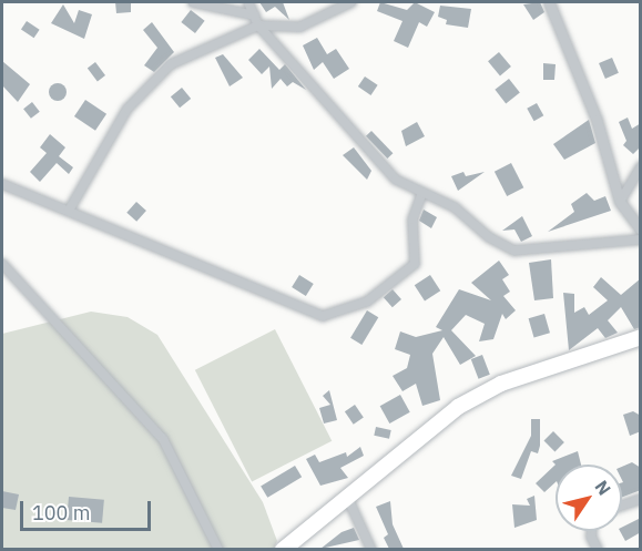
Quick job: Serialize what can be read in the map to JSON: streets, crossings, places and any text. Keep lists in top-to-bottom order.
{
  "scale_bar": "100 m",
  "north": "top right"
}
